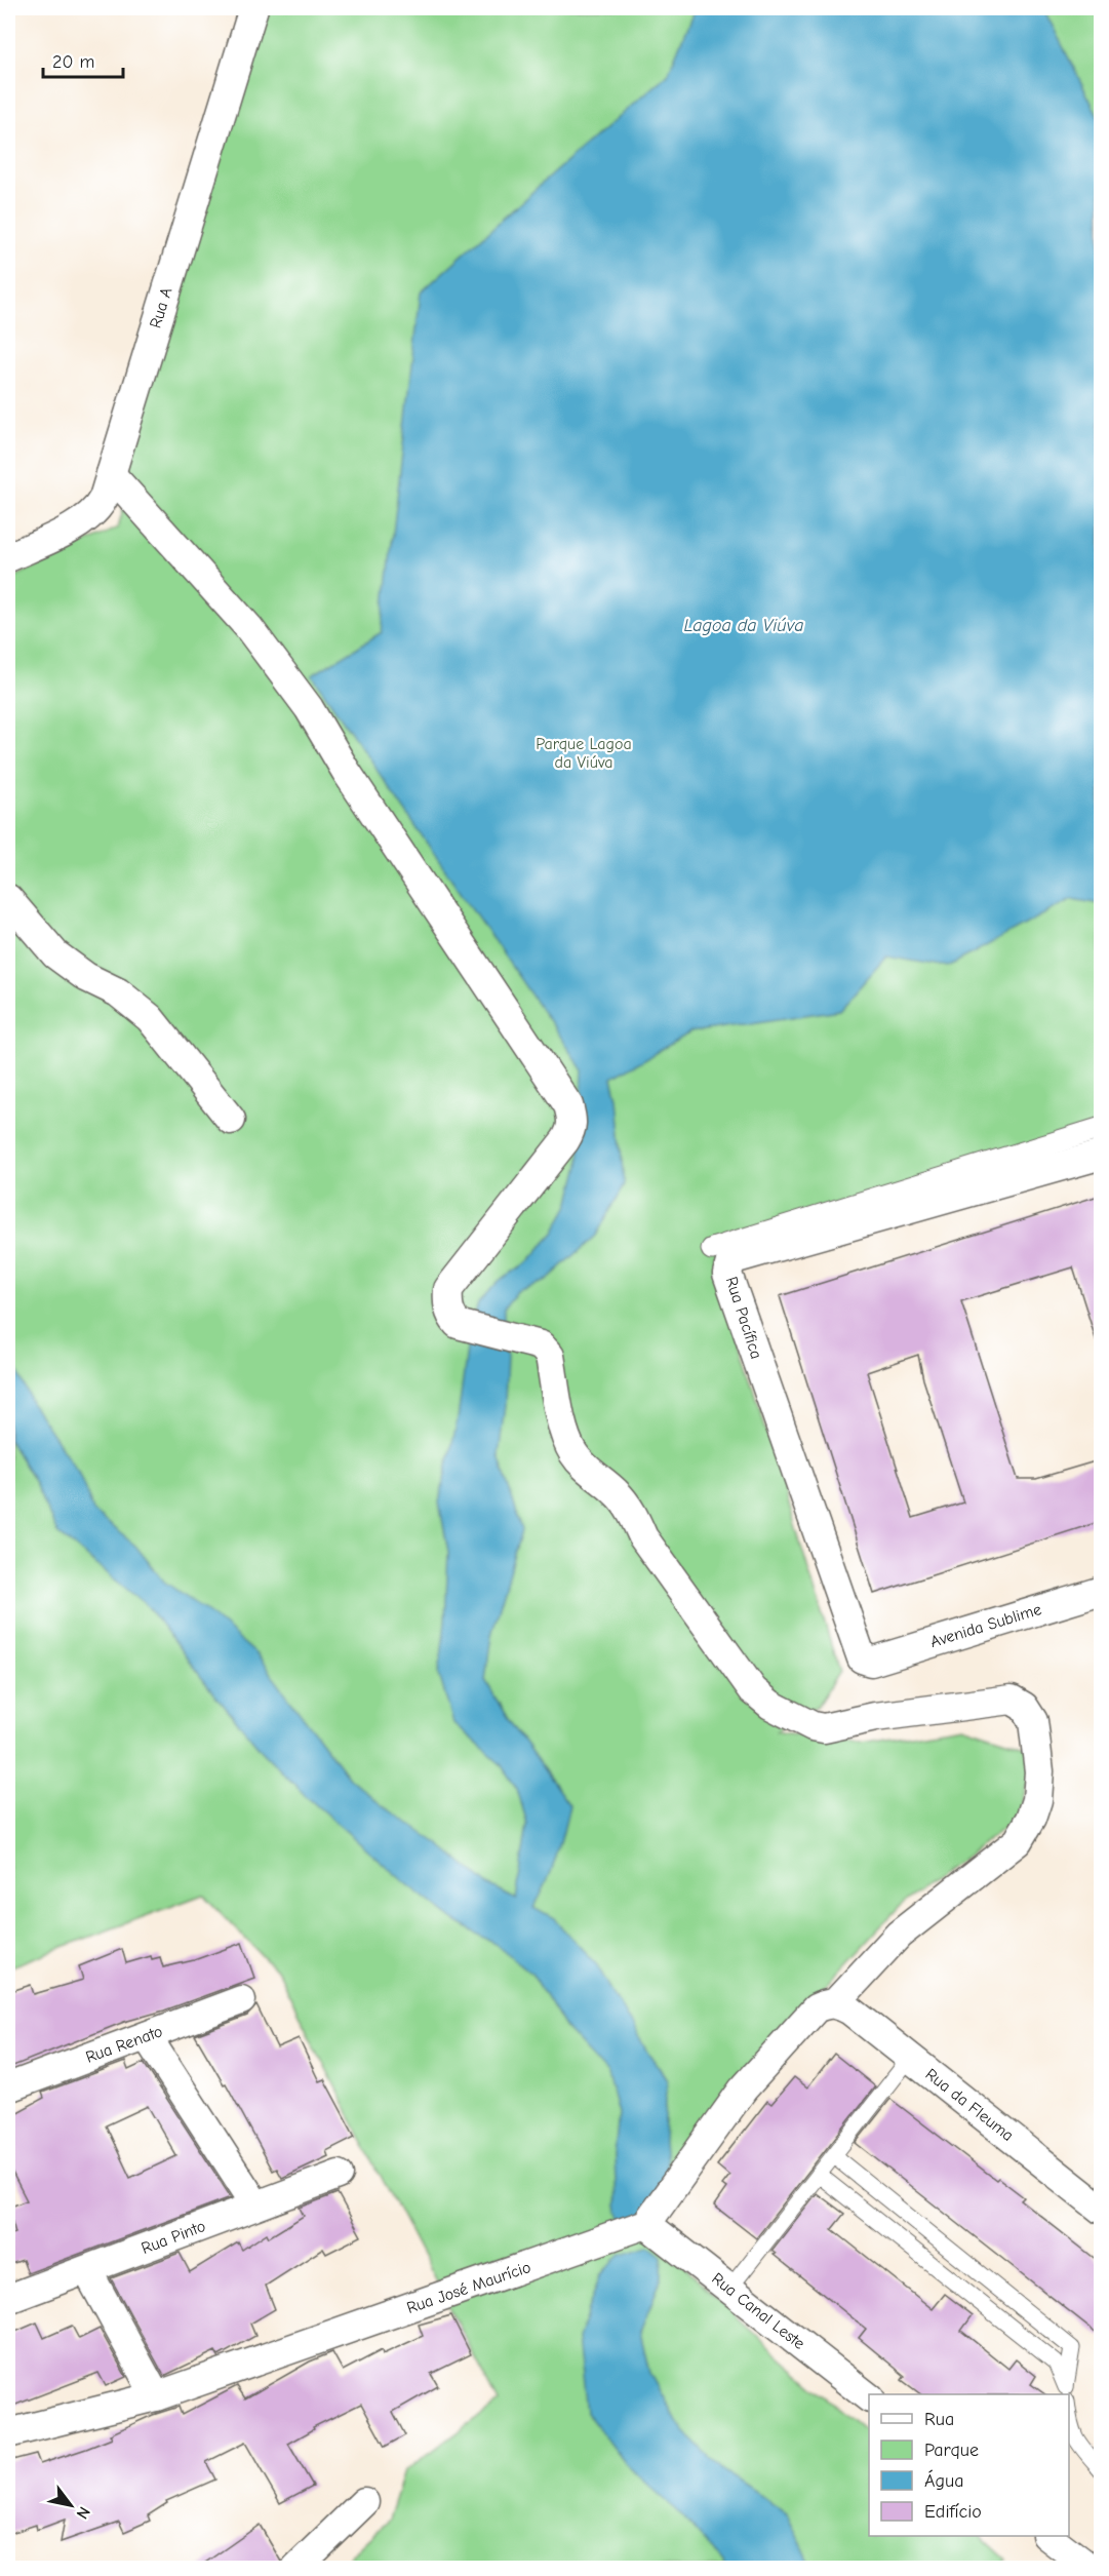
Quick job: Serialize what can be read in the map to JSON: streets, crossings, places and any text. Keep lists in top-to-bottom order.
{
  "streets": {
    "street": [
      "Rua A",
      "Rua Pacífica",
      "Avenida Sublime",
      "Rua Renato",
      "Rua da Fleuma",
      "Rua Pinto",
      "Rua José Maurício",
      "Rua Canal Leste"
    ]
  },
  "crossings": [
    ["Rua Pacífica", "Avenida Sublime"],
    ["Rua José Maurício", "Rua Canal Leste"]
  ],
  "water": ["Lagoa da Viúva"],
  "parks": ["Parque Lagoa da Viúva"],
  "legend": [
    "Rua",
    "Parque",
    "Água",
    "Edifício"
  ],
  "scale_bar": "20 m",
  "north": "bottom right"
}
